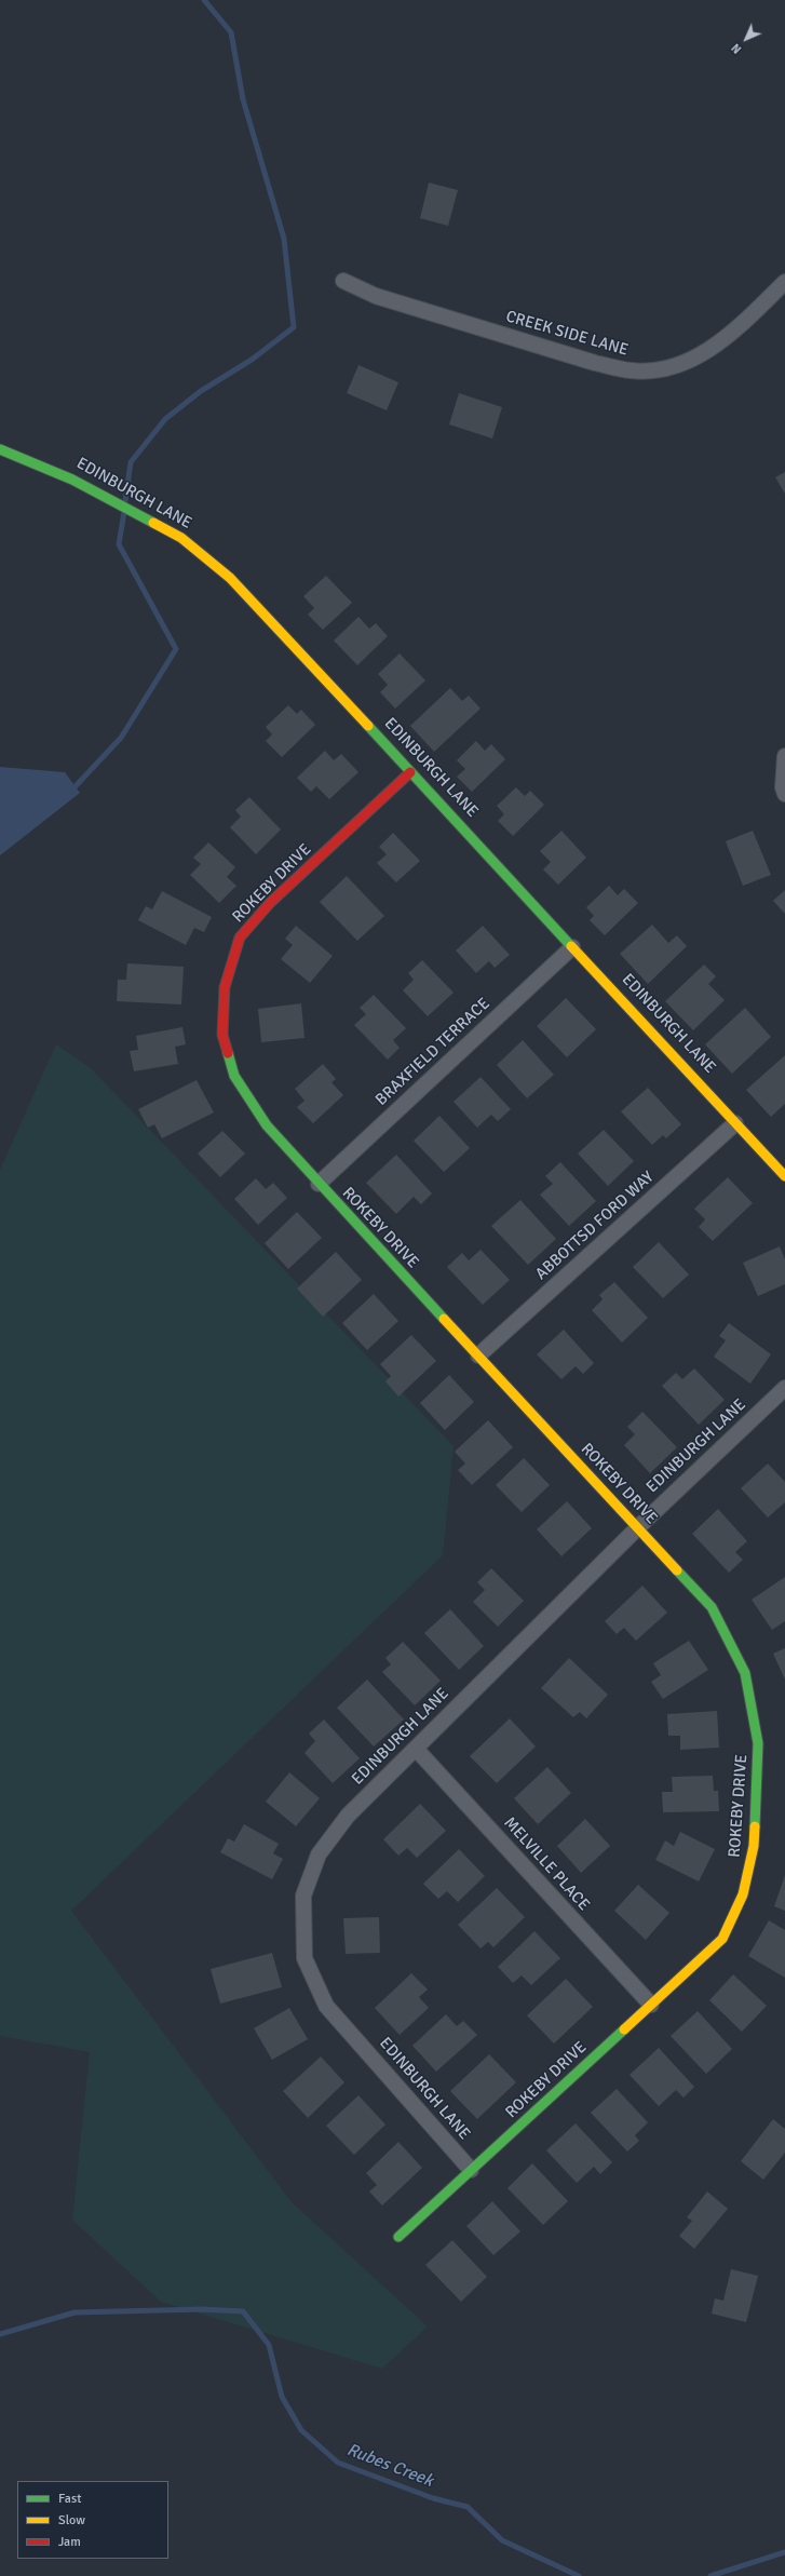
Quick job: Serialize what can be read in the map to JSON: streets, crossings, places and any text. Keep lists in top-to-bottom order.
{
  "streets": {
    "street": [
      "CREEK SIDE LANE",
      "EDINBURGH LANE",
      "ROKEBY DRIVE",
      "BRAXFIELD TERRACE",
      "ABBOTTSD FORD WAY",
      "MELVILLE PLACE"
    ]
  },
  "crossings": [
    ["EDINBURGH LANE", "ROKEBY DRIVE"],
    ["EDINBURGH LANE", "BRAXFIELD TERRACE"],
    ["EDINBURGH LANE", "ABBOTTSD FORD WAY"],
    ["EDINBURGH LANE", "MELVILLE PLACE"],
    ["ROKEBY DRIVE", "BRAXFIELD TERRACE"],
    ["ROKEBY DRIVE", "ABBOTTSD FORD WAY"],
    ["ROKEBY DRIVE", "MELVILLE PLACE"]
  ],
  "water": ["Rubes Creek"],
  "legend": ["Fast", "Slow", "Jam"],
  "north": "bottom left"
}
